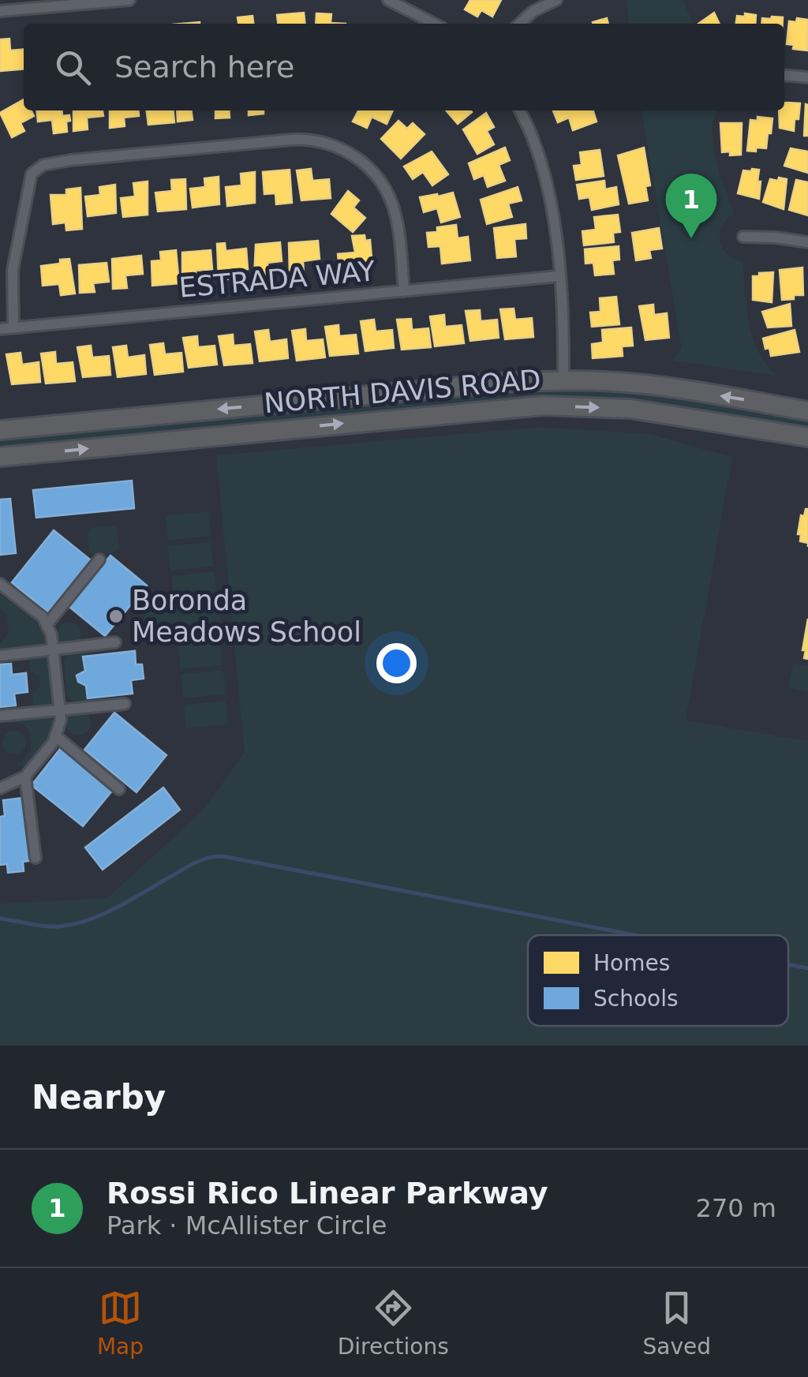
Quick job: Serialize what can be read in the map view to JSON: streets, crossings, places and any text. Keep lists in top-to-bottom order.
{
  "streets": {
    "highway": ["NORTH DAVIS ROAD"],
    "street": ["ESTRADA WAY"]
  },
  "places": ["Boronda Meadows School"],
  "legend": ["Homes", "Schools"],
  "page": {
    "search": "Search here",
    "pins": "1",
    "heading": "Nearby",
    "list": [
      {
        "mark": "1",
        "name": "Rossi Rico Linear Parkway",
        "note": "Park · McAllister Circle",
        "value": "270 m"
      }
    ],
    "nav": ["Map", "Directions", "Saved"]
  }
}
